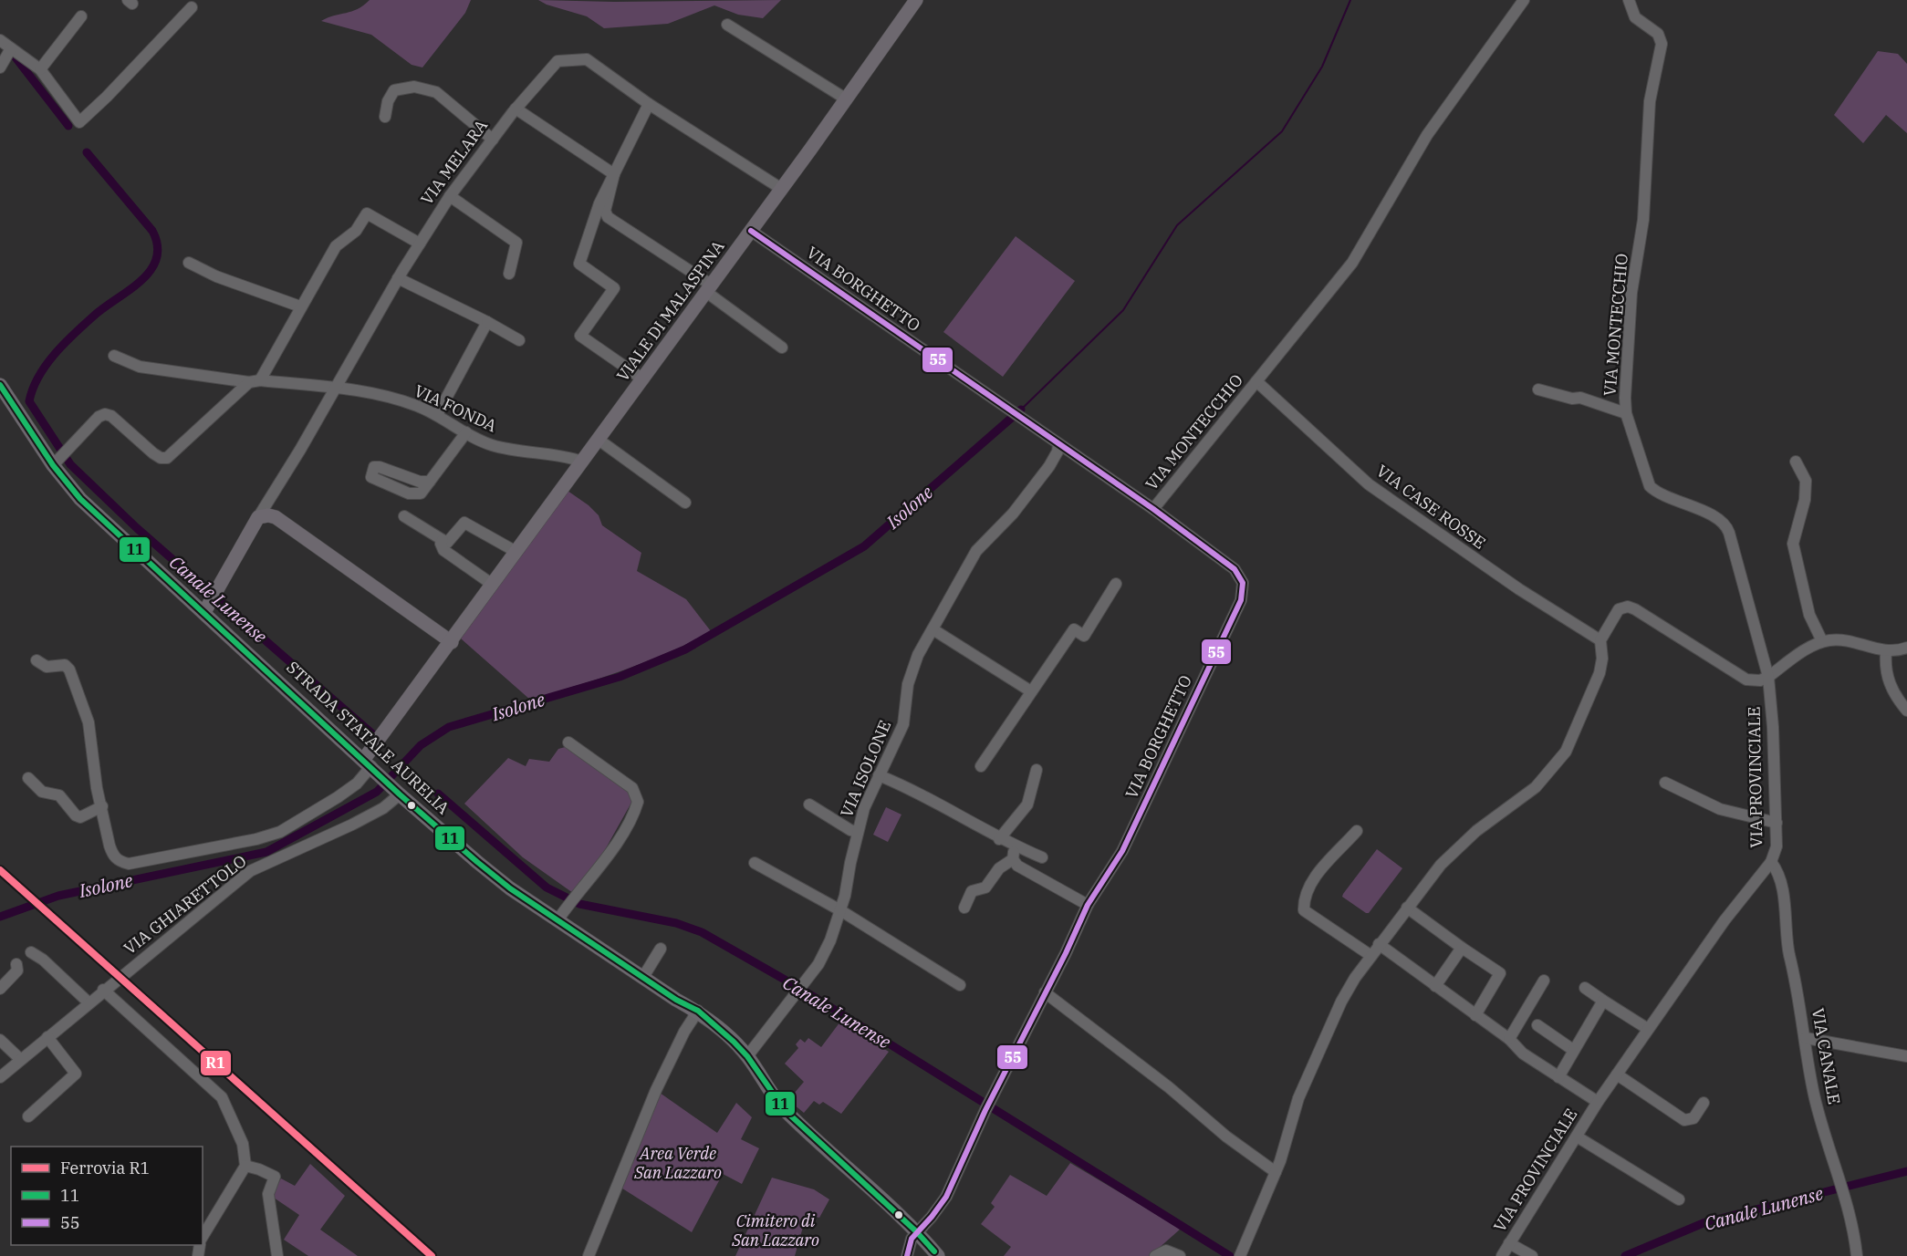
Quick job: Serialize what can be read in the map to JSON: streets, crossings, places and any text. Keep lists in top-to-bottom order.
{
  "streets": {
    "main road": ["VIA MELARA", "VIALE DI MALASPINA", "STRADA STATALE AURELIA"],
    "street": [
      "VIA BORGHETTO",
      "VIA MONTECCHIO",
      "VIA FONDA",
      "VIA CASE ROSSE",
      "VIA ISOLONE",
      "VIA PROVINCIALE",
      "VIA GHIARETTOLO",
      "VIA CANALE"
    ]
  },
  "crossings": [
    ["VIA MELARA", "VIALE DI MALASPINA"],
    ["VIA MELARA", "VIA FONDA"],
    ["VIA MELARA", "STRADA STATALE AURELIA"],
    ["VIA BORGHETTO", "VIALE DI MALASPINA"],
    ["VIA BORGHETTO", "VIA MONTECCHIO"],
    ["VIA BORGHETTO", "STRADA STATALE AURELIA"],
    ["VIA BORGHETTO", "VIA ISOLONE"],
    ["VIALE DI MALASPINA", "VIA FONDA"],
    ["VIALE DI MALASPINA", "STRADA STATALE AURELIA"],
    ["VIA MONTECCHIO", "VIA CASE ROSSE"],
    ["VIA MONTECCHIO", "VIA PROVINCIALE"],
    ["STRADA STATALE AURELIA", "VIA ISOLONE"],
    ["STRADA STATALE AURELIA", "VIA GHIARETTOLO"],
    ["VIA PROVINCIALE", "VIA CANALE"]
  ],
  "water": ["Isolone", "Canale Lunense"],
  "parks": ["Area Verde San Lazzaro", "Cimitero di San Lazzaro"],
  "lines": ["transit line 55", "transit line 11", "rail line R1"],
  "legend": ["Ferrovia R1", "11", "55"]
}
